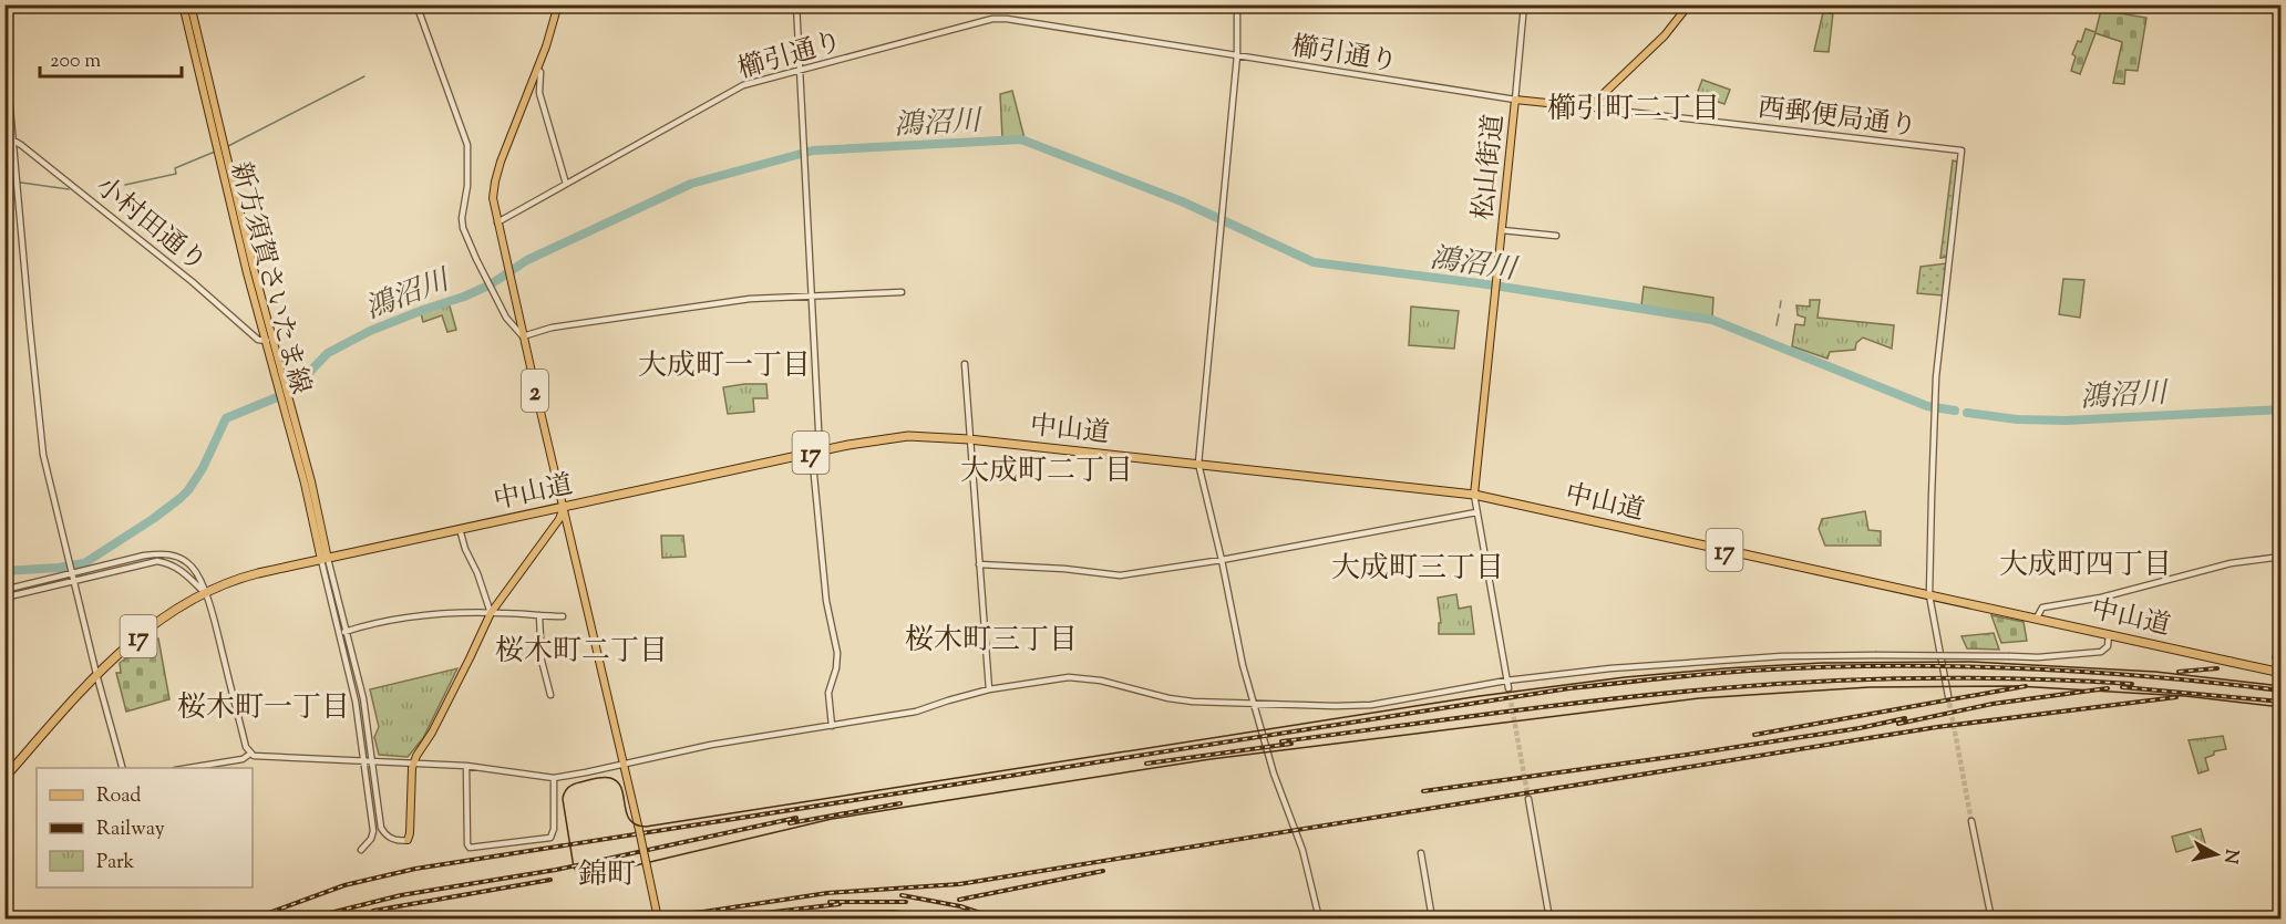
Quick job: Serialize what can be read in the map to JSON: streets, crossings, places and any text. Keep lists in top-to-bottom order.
{
  "streets": {
    "highway": ["中山道", "17"],
    "main road": ["松山街道", "新方須賀さいたま線", "2"],
    "street": ["櫛引通り", "西郵便局通り", "小村田通り"]
  },
  "crossings": [
    ["櫛引通り", "松山街道"],
    ["櫛引通り", "2"],
    ["西郵便局通り", "松山街道"],
    ["西郵便局通り", "中山道"],
    ["松山街道", "中山道"],
    ["小村田通り", "新方須賀さいたま線"],
    ["新方須賀さいたま線", "中山道"],
    ["2", "中山道"]
  ],
  "districts": [
    "櫛引町二丁目",
    "大成町一丁目",
    "大成町二丁目",
    "大成町四丁目",
    "大成町三丁目",
    "桜木町三丁目",
    "桜木町二丁目",
    "桜木町一丁目",
    "錦町"
  ],
  "water": ["鴻沼川"],
  "legend": ["Road", "Railway", "Park"],
  "scale_bar": "200 m",
  "north": "right"
}
